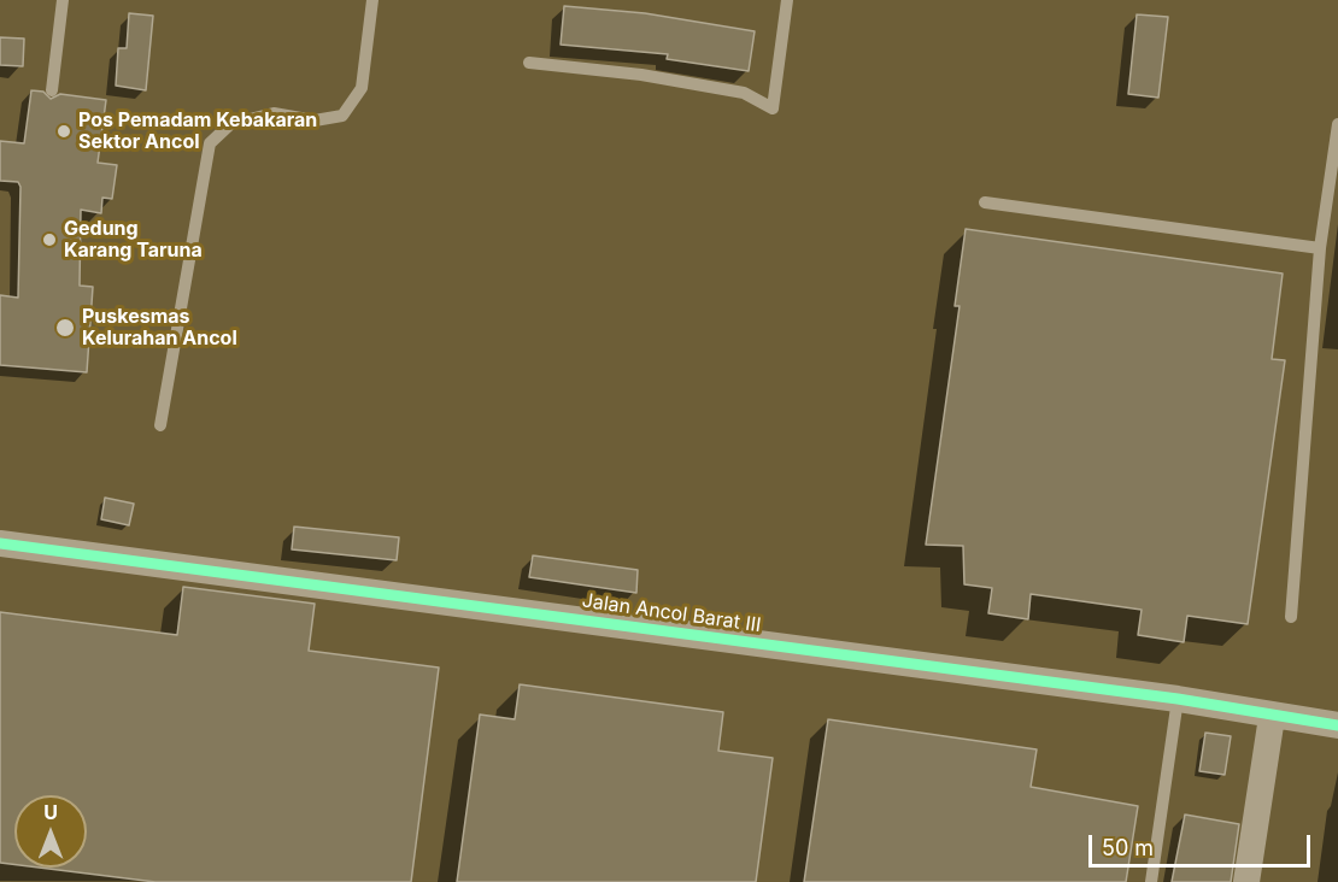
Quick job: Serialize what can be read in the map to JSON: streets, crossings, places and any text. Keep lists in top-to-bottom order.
{
  "streets": {
    "street": ["Jalan Ancol Barat III"]
  },
  "places": ["Pos Pemadam Kebakaran Sektor Ancol", "Gedung Karang Taruna", "Puskesmas Kelurahan Ancol"],
  "scale_bar": "50 m",
  "north": "top"
}
